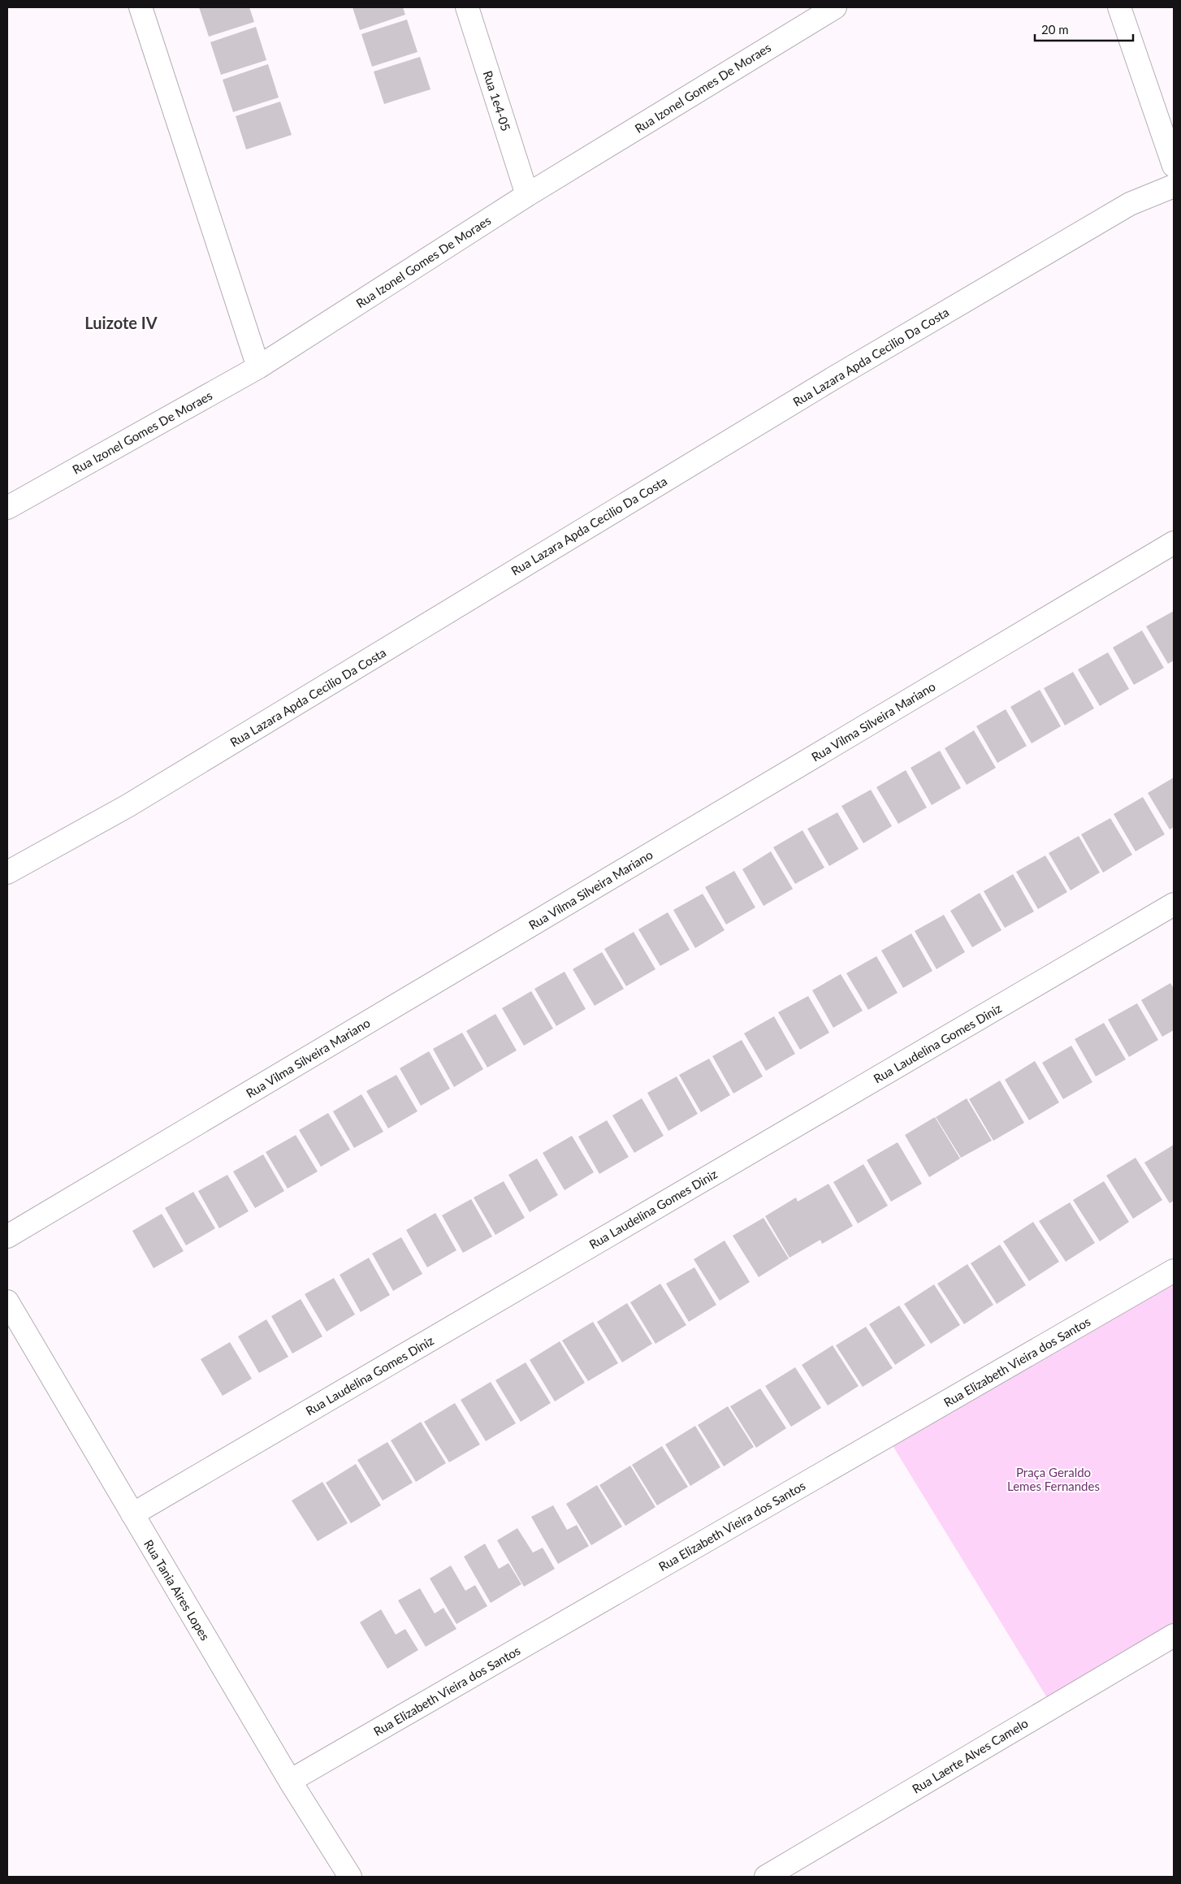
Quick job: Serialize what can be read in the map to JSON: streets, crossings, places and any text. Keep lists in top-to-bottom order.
{
  "streets": {
    "street": [
      "Rua Izonel Gomes De Moraes",
      "Rua 1e4-05",
      "Rua Lazara Apda Cecilio Da Costa",
      "Rua Vilma Silveira Mariano",
      "Rua Laudelina Gomes Diniz",
      "Rua Elizabeth Vieira dos Santos",
      "Rua Tania Aires Lopes",
      "Rua Laerte Alves Camelo"
    ]
  },
  "crossings": [
    ["Rua Izonel Gomes De Moraes", "Rua 1e4-05"],
    ["Rua Laudelina Gomes Diniz", "Rua Tania Aires Lopes"],
    ["Rua Elizabeth Vieira dos Santos", "Rua Tania Aires Lopes"]
  ],
  "districts": ["Luizote IV"],
  "parks": ["Praça Geraldo Lemes Fernandes"],
  "scale_bar": "20 m"
}
